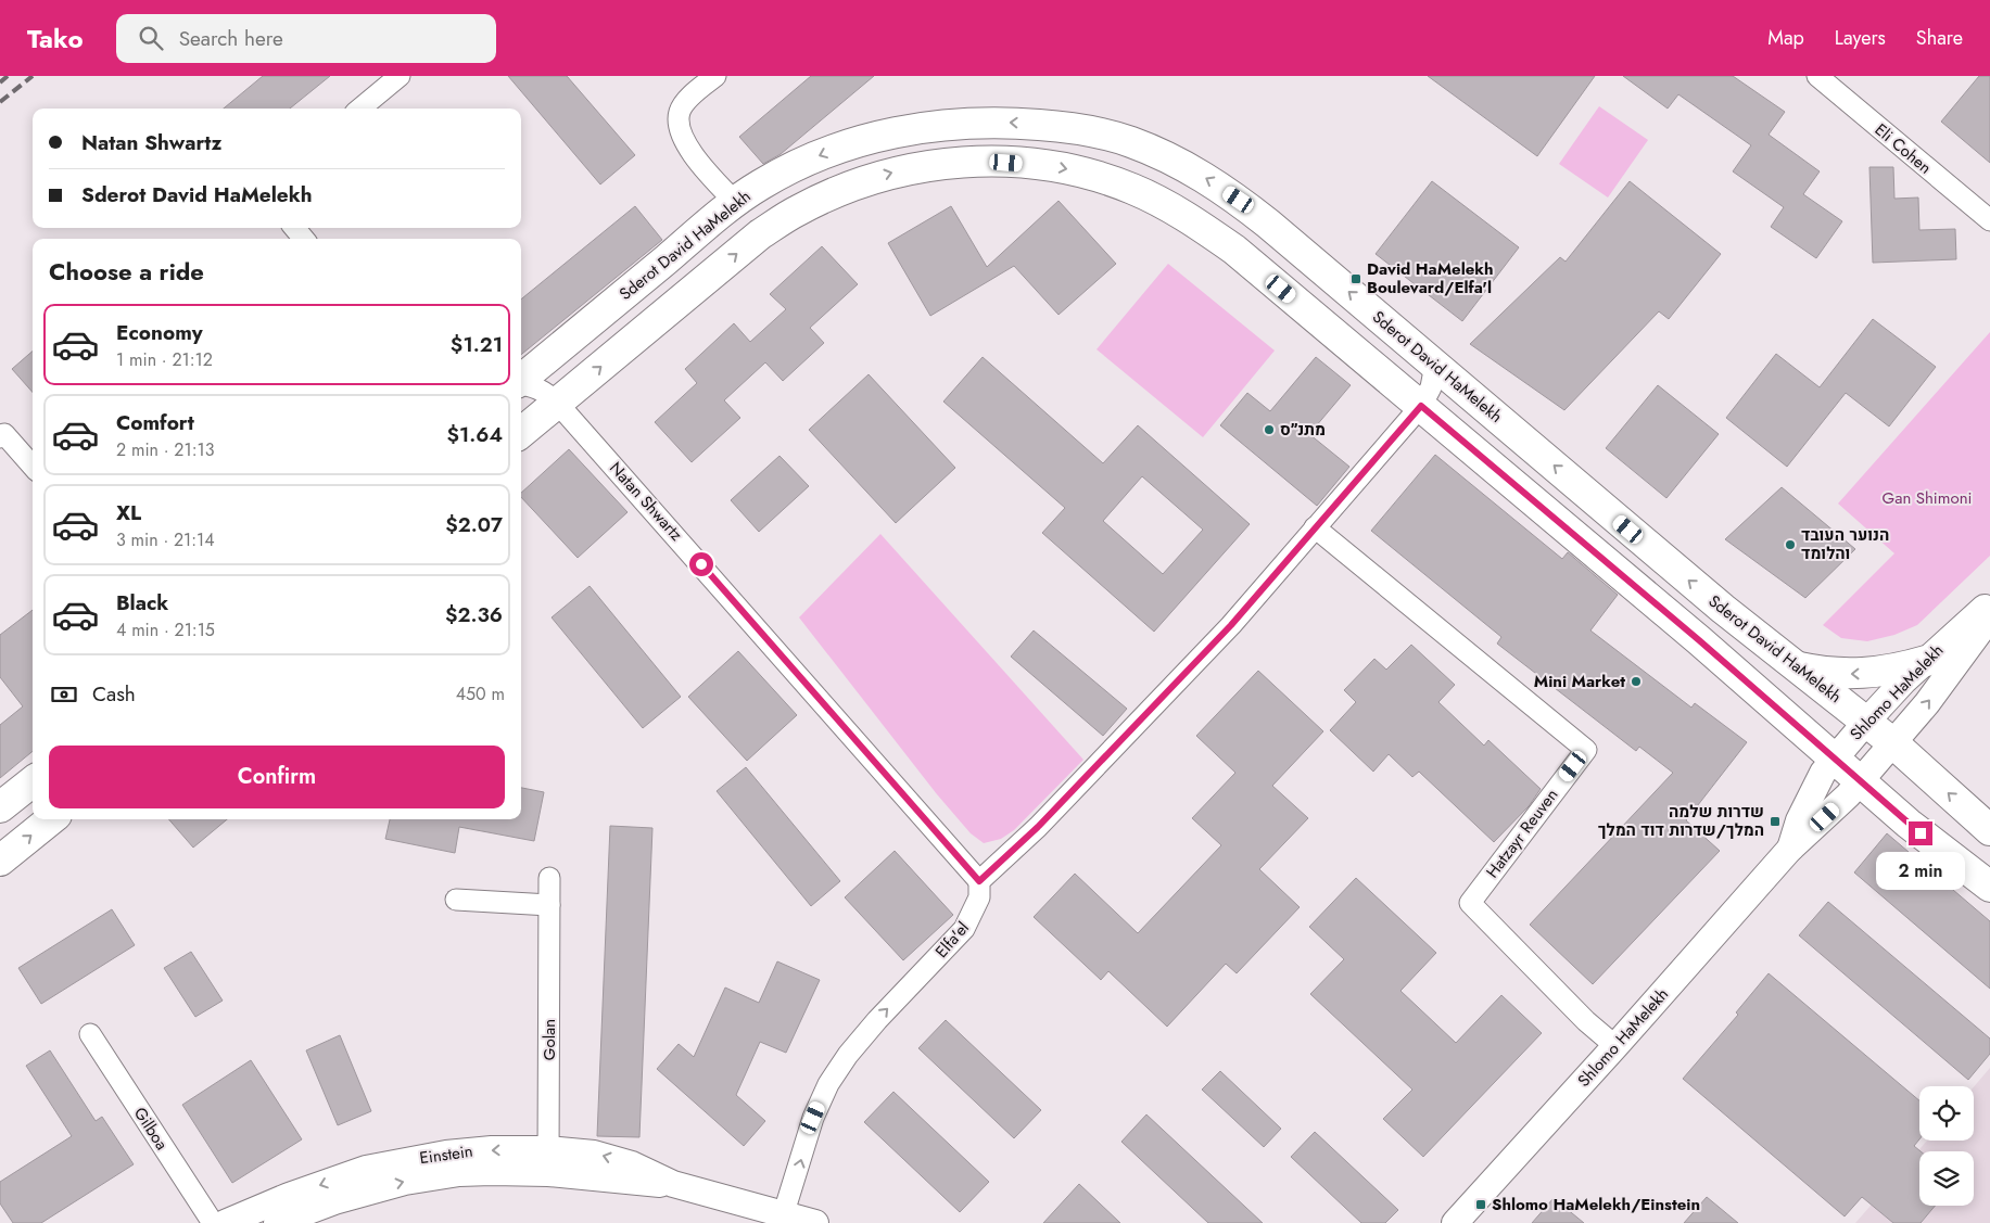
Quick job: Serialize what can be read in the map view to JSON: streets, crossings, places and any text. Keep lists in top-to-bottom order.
{
  "streets": {
    "main road": ["Sderot David HaMelekh"],
    "street": [
      "Eli Cohen",
      "Natan Shwartz",
      "Shlomo HaMelekh",
      "Hatzayr Reuven",
      "Elfa'el",
      "Golan",
      "Gilboa",
      "Einstein"
    ]
  },
  "crossings": [
    ["Sderot David HaMelekh", "Shlomo HaMelekh"],
    ["Natan Shwartz", "Elfa'el"],
    ["Shlomo HaMelekh", "Hatzayr Reuven"],
    ["Elfa'el", "Einstein"],
    ["Golan", "Einstein"]
  ],
  "one_way": ["Elfa'el"],
  "parks": ["Gan Shimoni"],
  "places": {
    "transit": ["David HaMelekh Boulevard/Elfa'l", "שדרות שלמה המלך/שדרות דוד המלך", "Shlomo HaMelekh/Einstein"],
    "other": ["מתנ״ס", "הנוער העובד והלומד", "Mini Market"]
  },
  "page": {
    "header": "Tako",
    "search": "Search here",
    "nav": ["Map", "Layers", "Share"],
    "banner": ["Natan Shwartz", "Sderot David HaMelekh"],
    "heading": "Choose a ride",
    "list": [
      {
        "name": "Economy",
        "note": "1 min · 21:12",
        "value": "$1.21"
      },
      {
        "name": "Comfort",
        "note": "2 min · 21:13",
        "value": "$1.64"
      },
      {
        "name": "XL",
        "note": "3 min · 21:14",
        "value": "$2.07"
      },
      {
        "name": "Black",
        "note": "4 min · 21:15",
        "value": "$2.36"
      }
    ],
    "pay": ["Cash", "450 m"],
    "buttons": "Confirm",
    "bubble": "2 min"
  }
}
